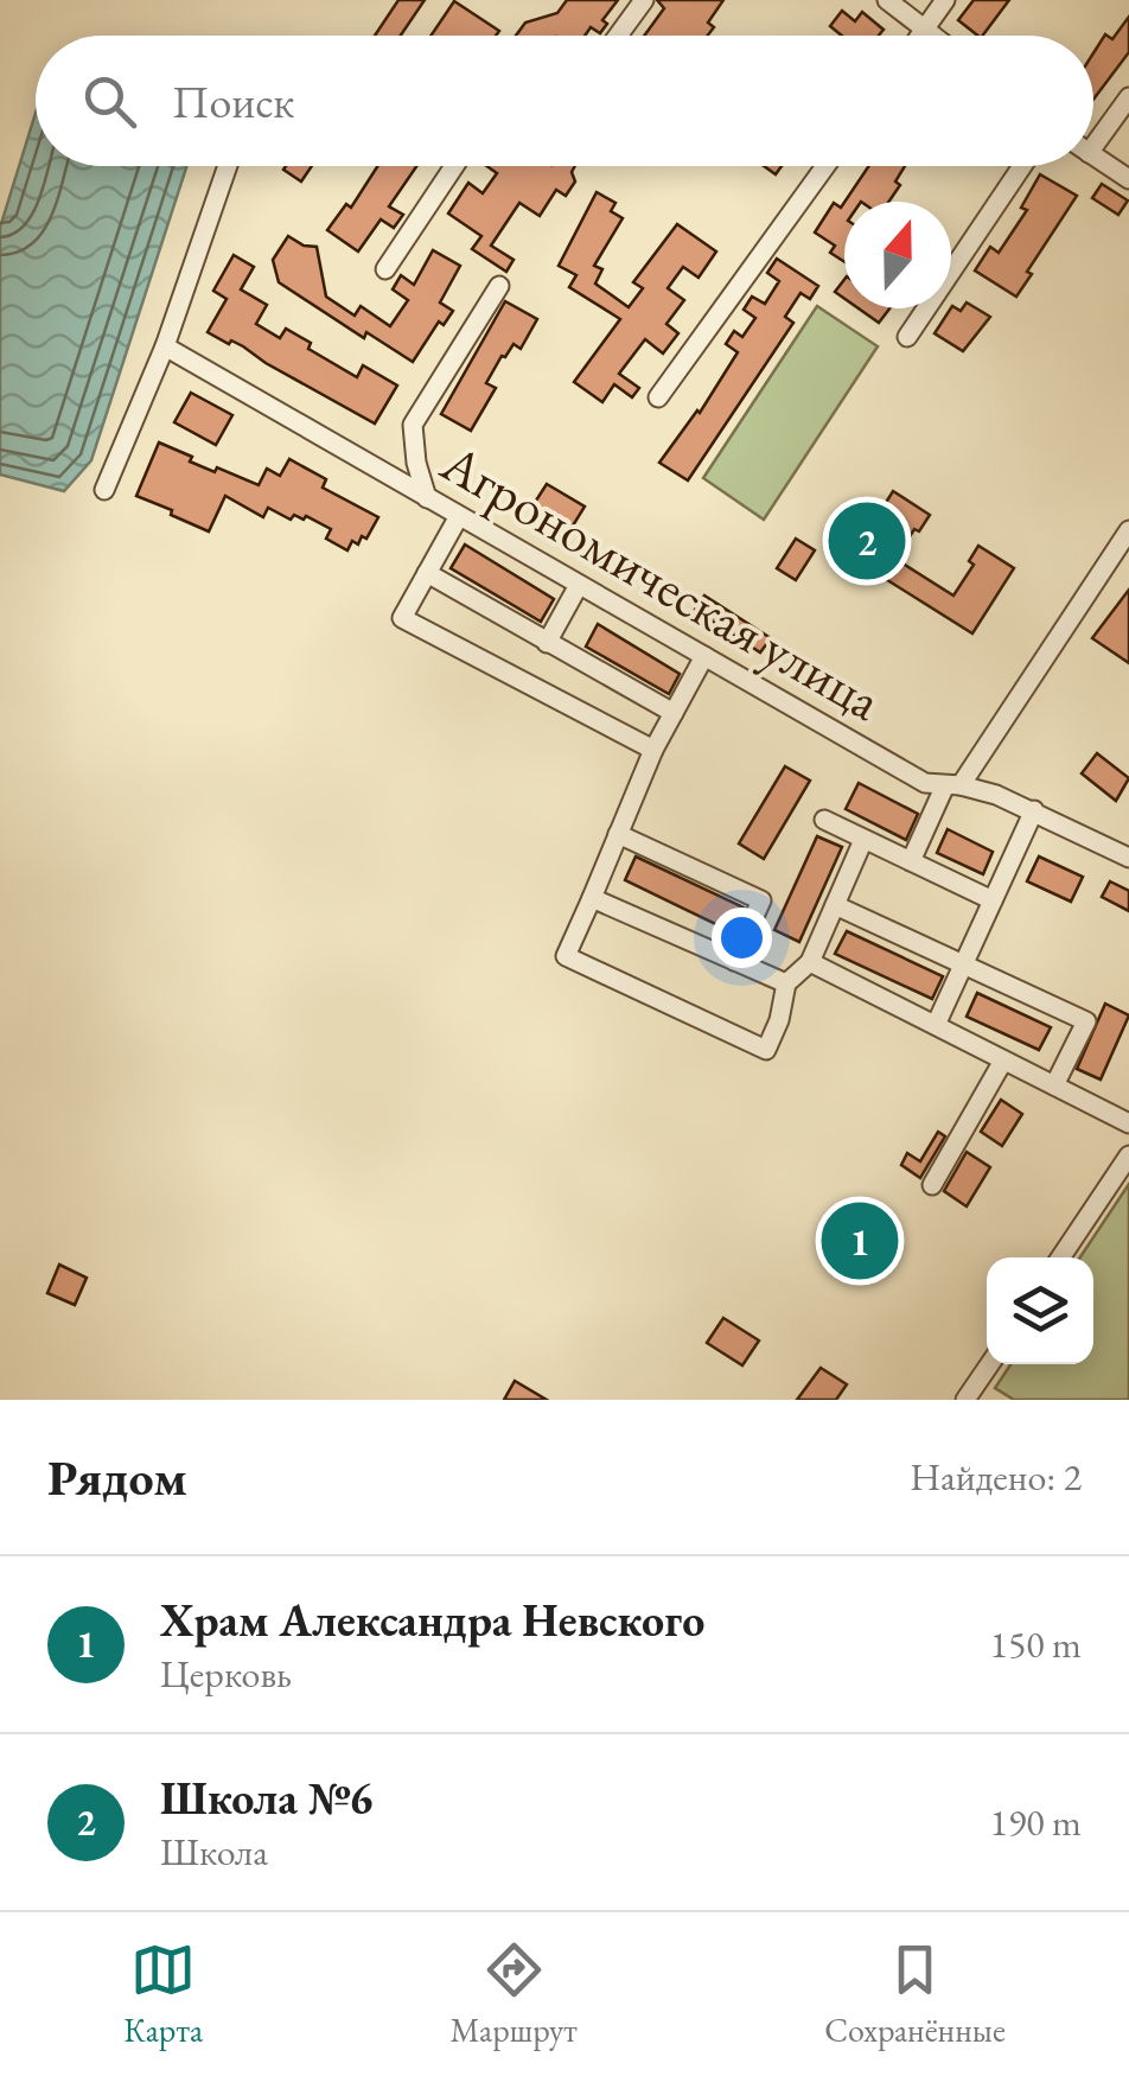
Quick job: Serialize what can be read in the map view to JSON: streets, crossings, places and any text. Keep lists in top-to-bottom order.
{
  "streets": {
    "street": ["Агрономическая улица"]
  },
  "north": "top",
  "page": {
    "search": "Поиск",
    "pins": ["2", "1"],
    "heading": ["Рядом", "Найдено: 2"],
    "list": [
      {
        "mark": "1",
        "name": "Храм Александра Невского",
        "note": "Церковь",
        "value": "150 m"
      },
      {
        "mark": "2",
        "name": "Школа №6",
        "note": "Школа",
        "value": "190 m"
      }
    ],
    "nav": ["Карта", "Маршрут", "Сохранённые"]
  }
}
